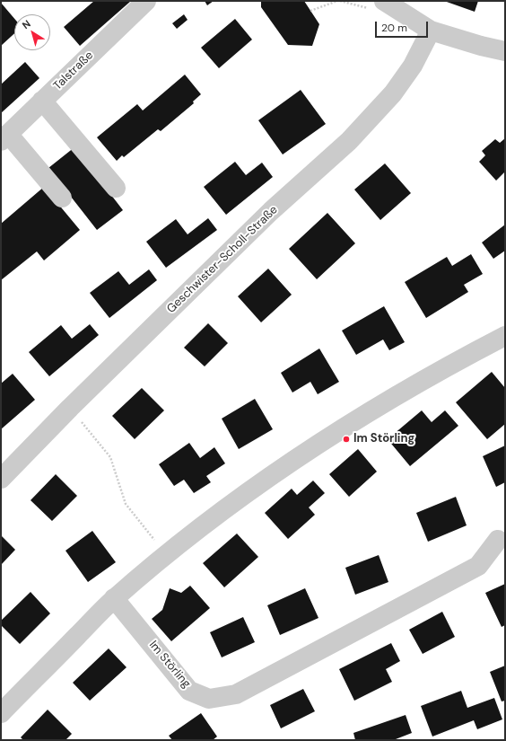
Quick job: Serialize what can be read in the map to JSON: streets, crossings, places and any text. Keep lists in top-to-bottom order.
{
  "streets": {
    "street": ["Talstraße", "Geschwister-Scholl-Straße", "Im Störling"]
  },
  "places": ["Im Störling"],
  "scale_bar": "20 m",
  "north": "top left"
}
